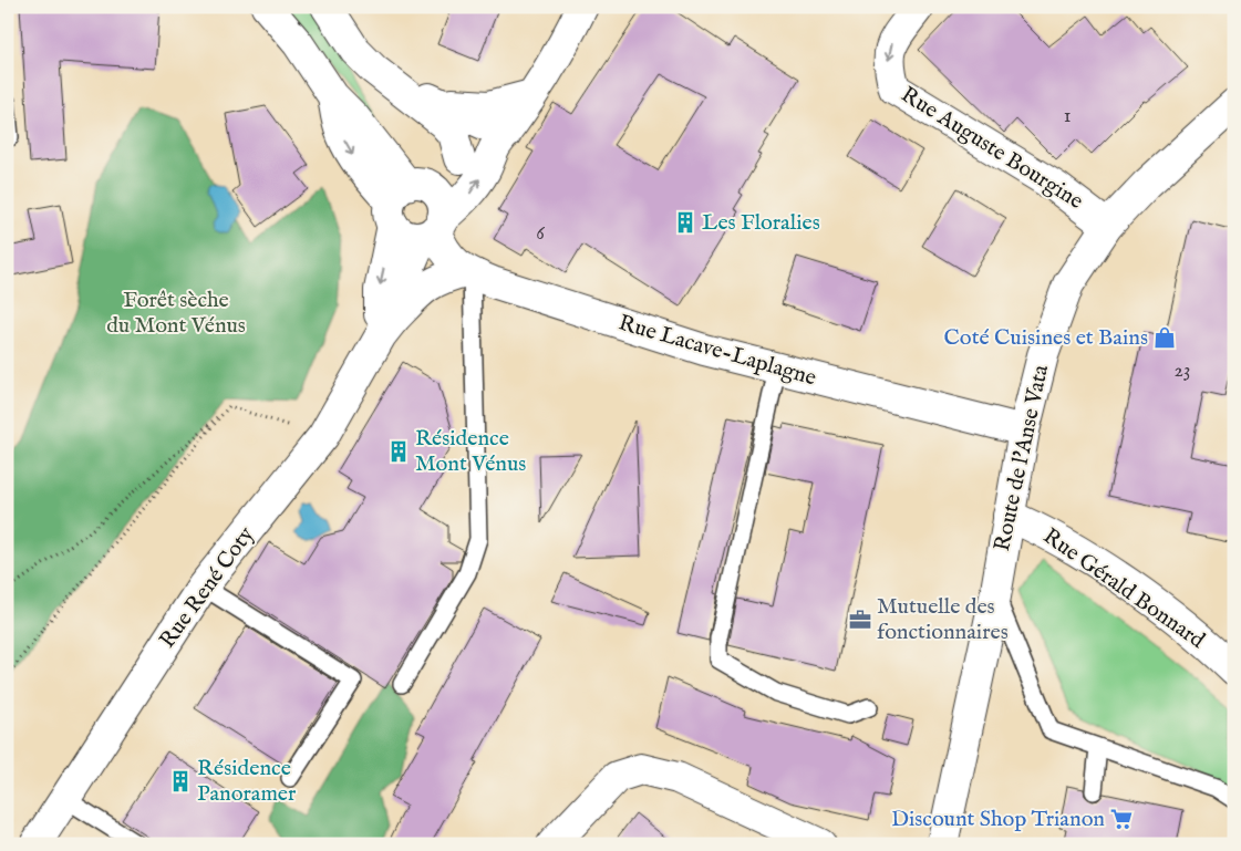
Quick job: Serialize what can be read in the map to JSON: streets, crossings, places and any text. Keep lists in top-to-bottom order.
{
  "streets": {
    "street": [
      "Rue Auguste Bourgine",
      "Rue Lacave-Laplagne",
      "Route de l'Anse Vata",
      "Rue René Coty",
      "Rue Gérald Bonnard"
    ]
  },
  "crossings": [
    ["Rue Auguste Bourgine", "Route de l'Anse Vata"],
    ["Rue Lacave-Laplagne", "Route de l'Anse Vata"],
    ["Rue Lacave-Laplagne", "Rue René Coty"],
    ["Route de l'Anse Vata", "Rue Gérald Bonnard"]
  ],
  "one_way": ["Rue Auguste Bourgine"],
  "parks": ["Forêt sèche du Mont Vénus"],
  "places": {
    "building": ["Les Floralies", "Résidence Mont Vénus", "Résidence Panoramer"],
    "shop": ["Coté Cuisines et Bains"],
    "office": ["Mutuelle des fonctionnaires"],
    "supermarket": ["Discount Shop Trianon"]
  },
  "house_numbers": ["1", "6", "23"]
}
